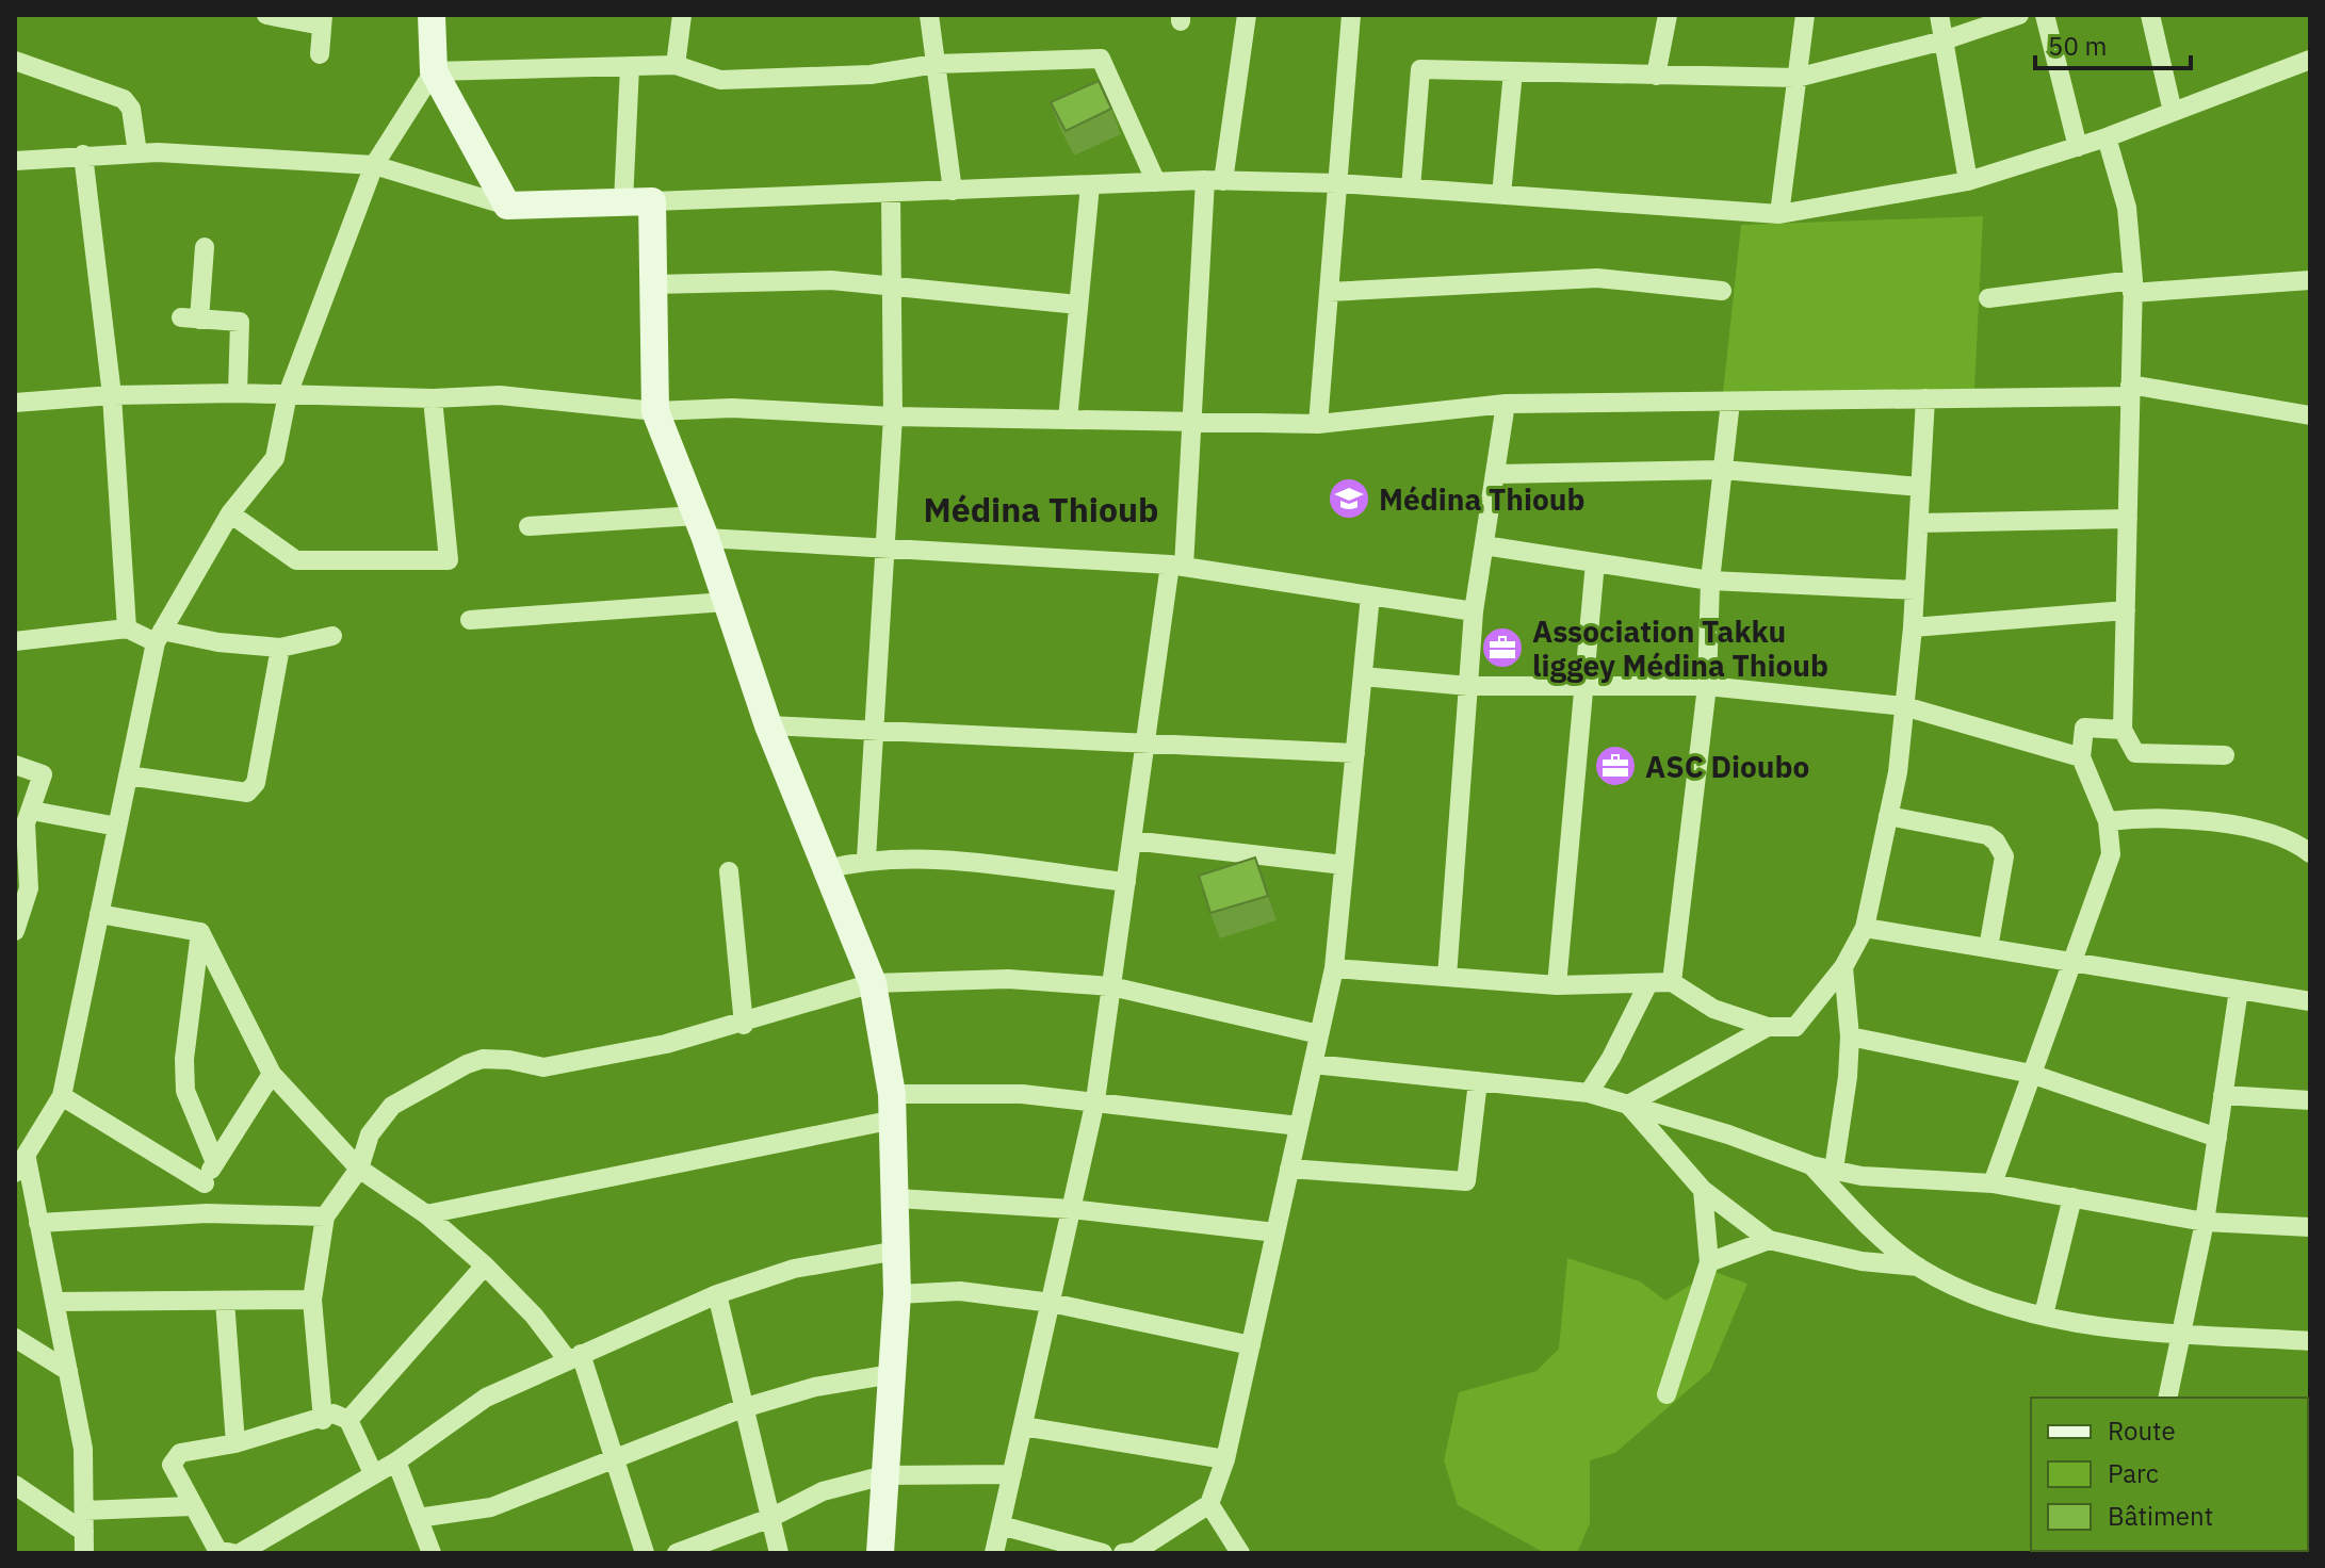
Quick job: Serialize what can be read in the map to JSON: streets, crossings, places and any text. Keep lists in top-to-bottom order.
{
  "districts": ["Médina Thioub"],
  "places": {
    "school or university": ["Médina Thioub"],
    "office": ["Association Takku liggey Médina Thioub", "ASC Dioubo"]
  },
  "legend": ["Route", "Parc", "Bâtiment"],
  "scale_bar": "50 m"
}
